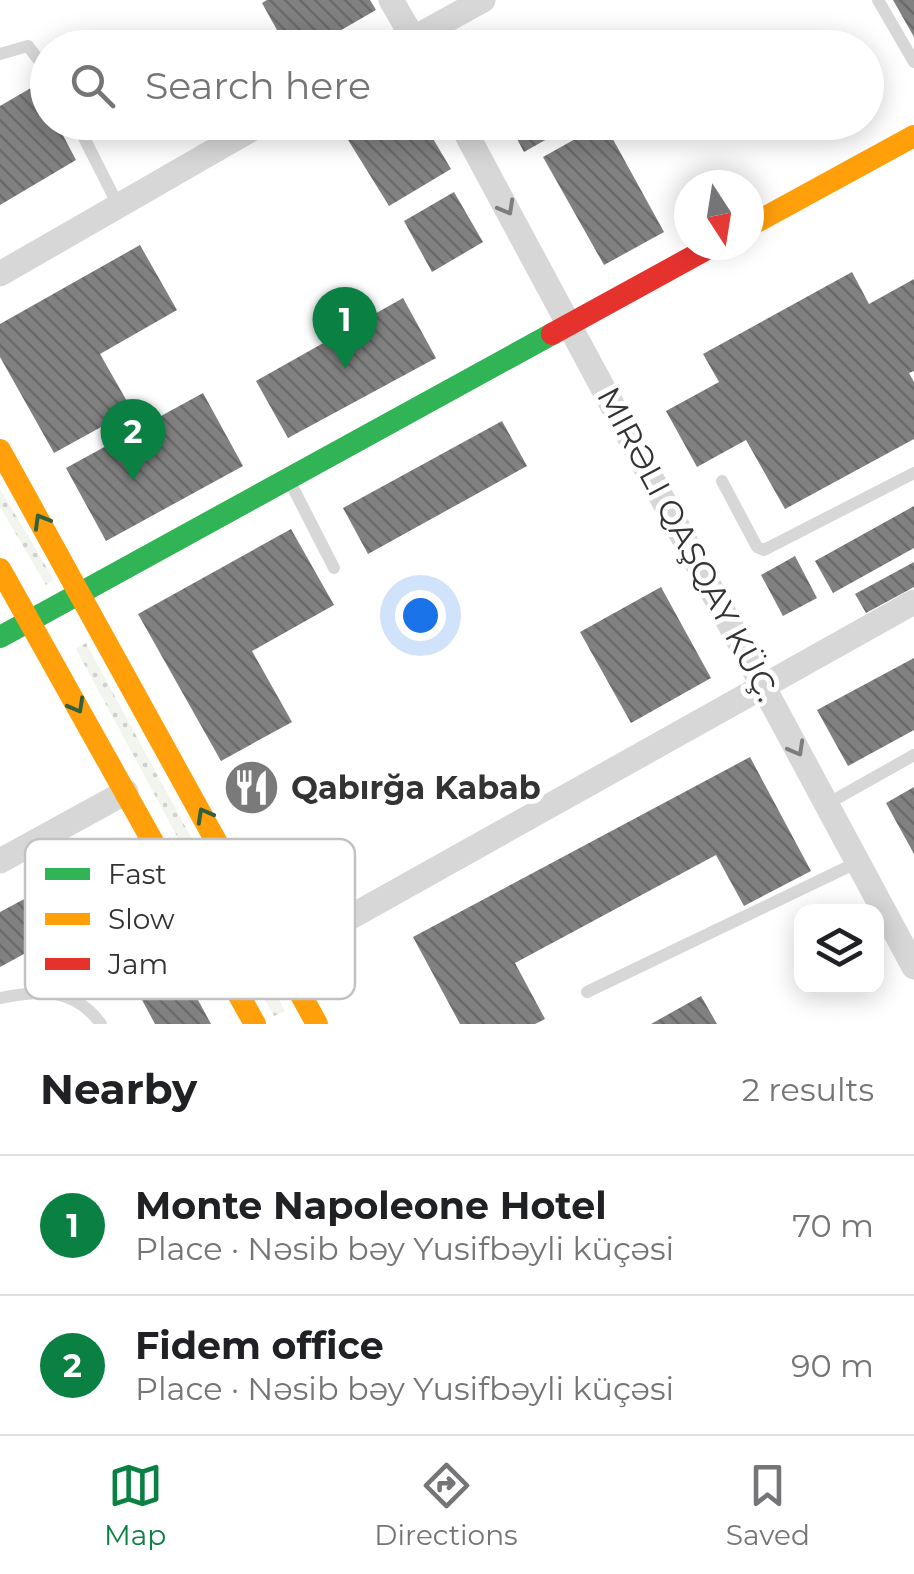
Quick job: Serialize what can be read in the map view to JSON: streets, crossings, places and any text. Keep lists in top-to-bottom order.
{
  "streets": {
    "street": ["MIRƏLI QAŞQAY KÜÇ."]
  },
  "one_way": ["MIRƏLI QAŞQAY KÜÇ."],
  "places": {
    "restaurant": ["Qabırğa Kabab"]
  },
  "legend": ["Fast", "Slow", "Jam"],
  "north": "bottom",
  "page": {
    "search": "Search here",
    "pins": ["1", "2"],
    "heading": ["Nearby", "2 results"],
    "list": [
      {
        "mark": "1",
        "name": "Monte Napoleone Hotel",
        "note": "Place · Nəsib bəy Yusifbəyli küçəsi",
        "value": "70 m"
      },
      {
        "mark": "2",
        "name": "Fidem office",
        "note": "Place · Nəsib bəy Yusifbəyli küçəsi",
        "value": "90 m"
      }
    ],
    "nav": ["Map", "Directions", "Saved"]
  }
}
